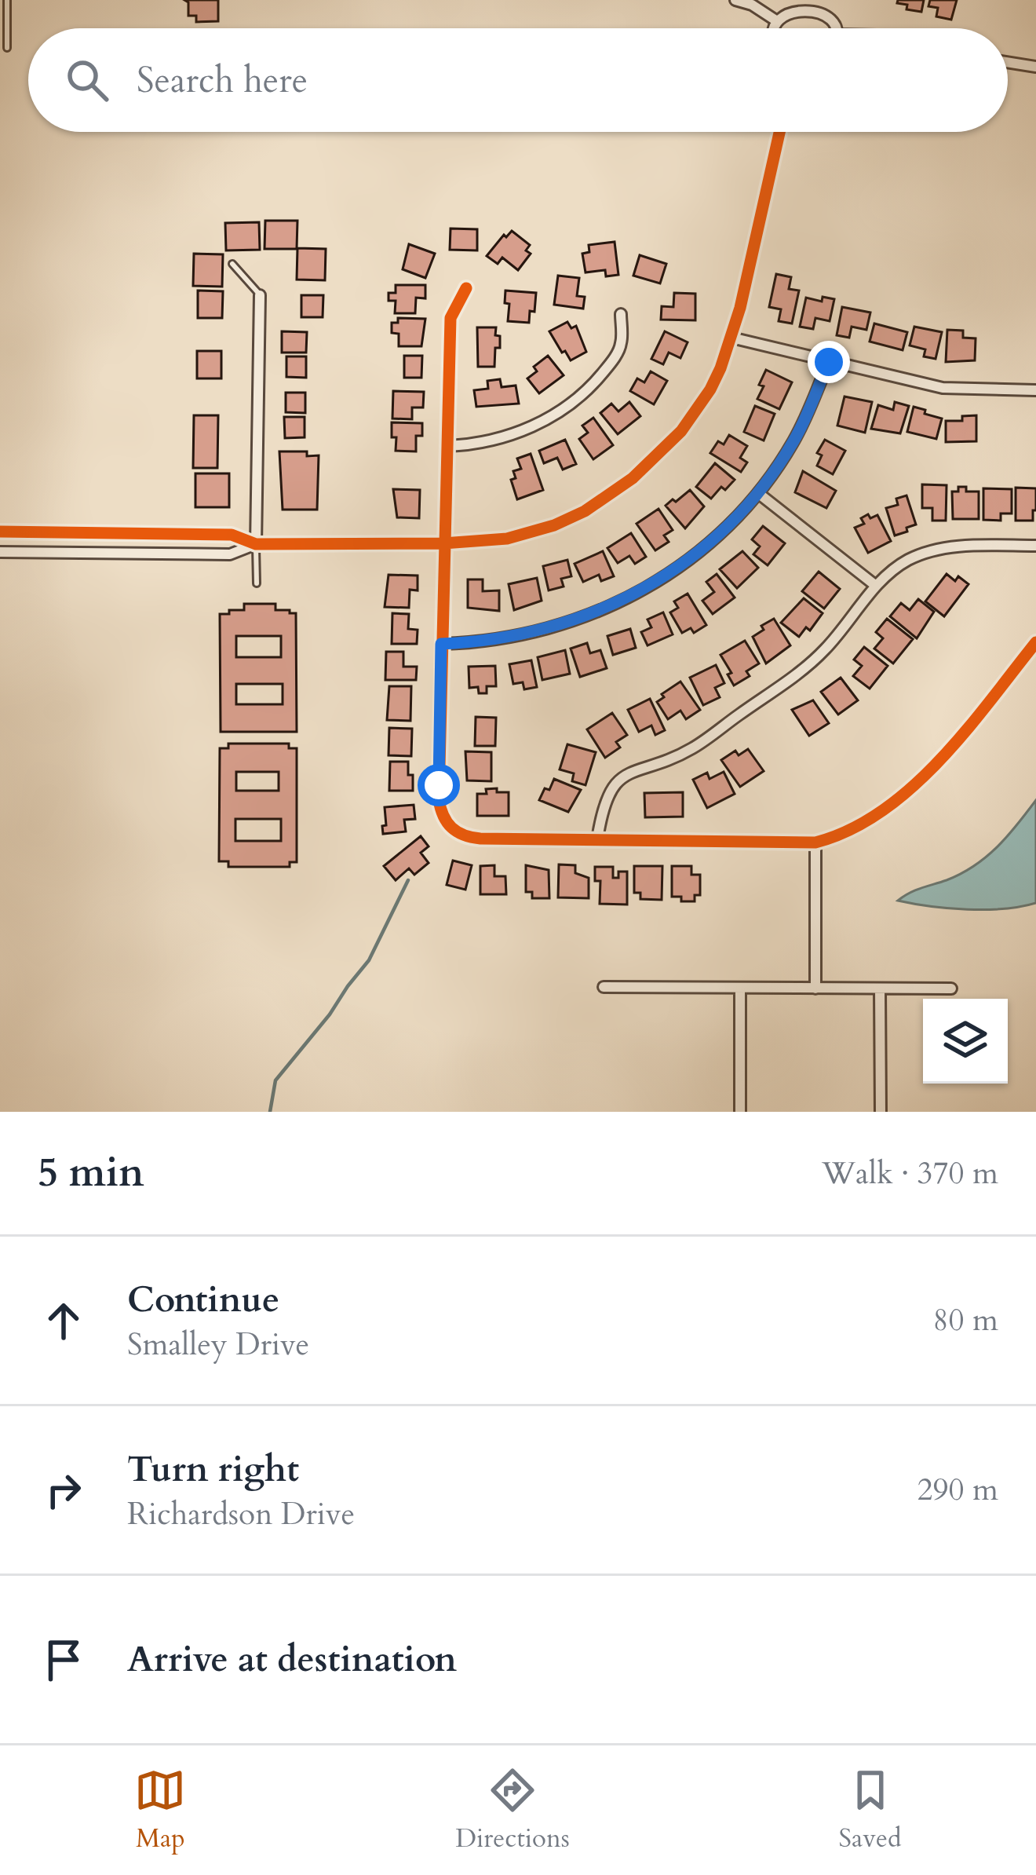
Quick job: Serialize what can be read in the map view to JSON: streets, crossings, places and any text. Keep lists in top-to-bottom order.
{
  "page": {
    "search": "Search here",
    "heading": ["5 min", "Walk · 370 m"],
    "list": [
      ["Continue", "Smalley Drive", "80 m"],
      ["Turn right", "Richardson Drive", "290 m"],
      "Arrive at destination"
    ],
    "nav": ["Map", "Directions", "Saved"]
  }
}
